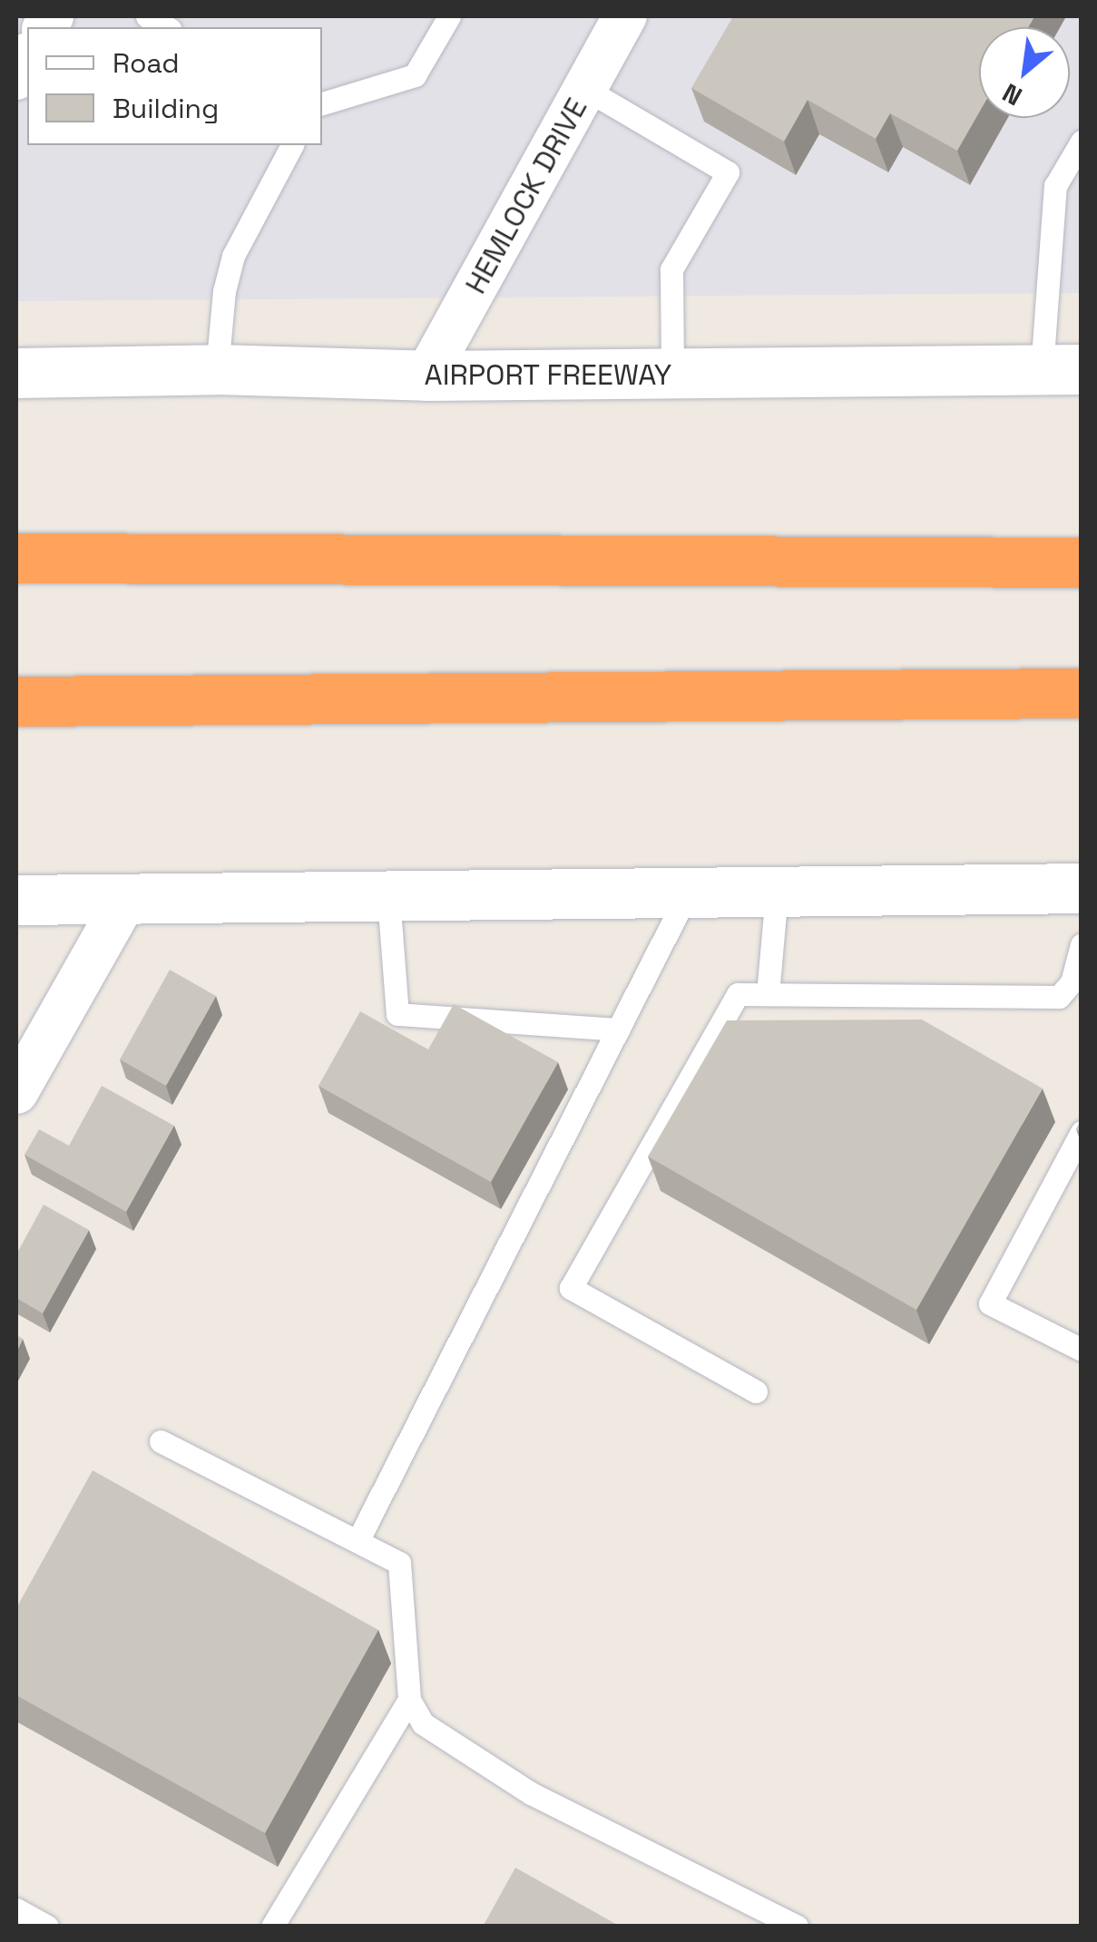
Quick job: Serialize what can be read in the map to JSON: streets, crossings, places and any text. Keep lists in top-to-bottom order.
{
  "streets": {
    "main road": ["AIRPORT FREEWAY"],
    "street": ["HEMLOCK DRIVE"]
  },
  "crossings": [
    ["HEMLOCK DRIVE", "AIRPORT FREEWAY"]
  ],
  "legend": ["Road", "Building"],
  "north": "bottom left"
}
